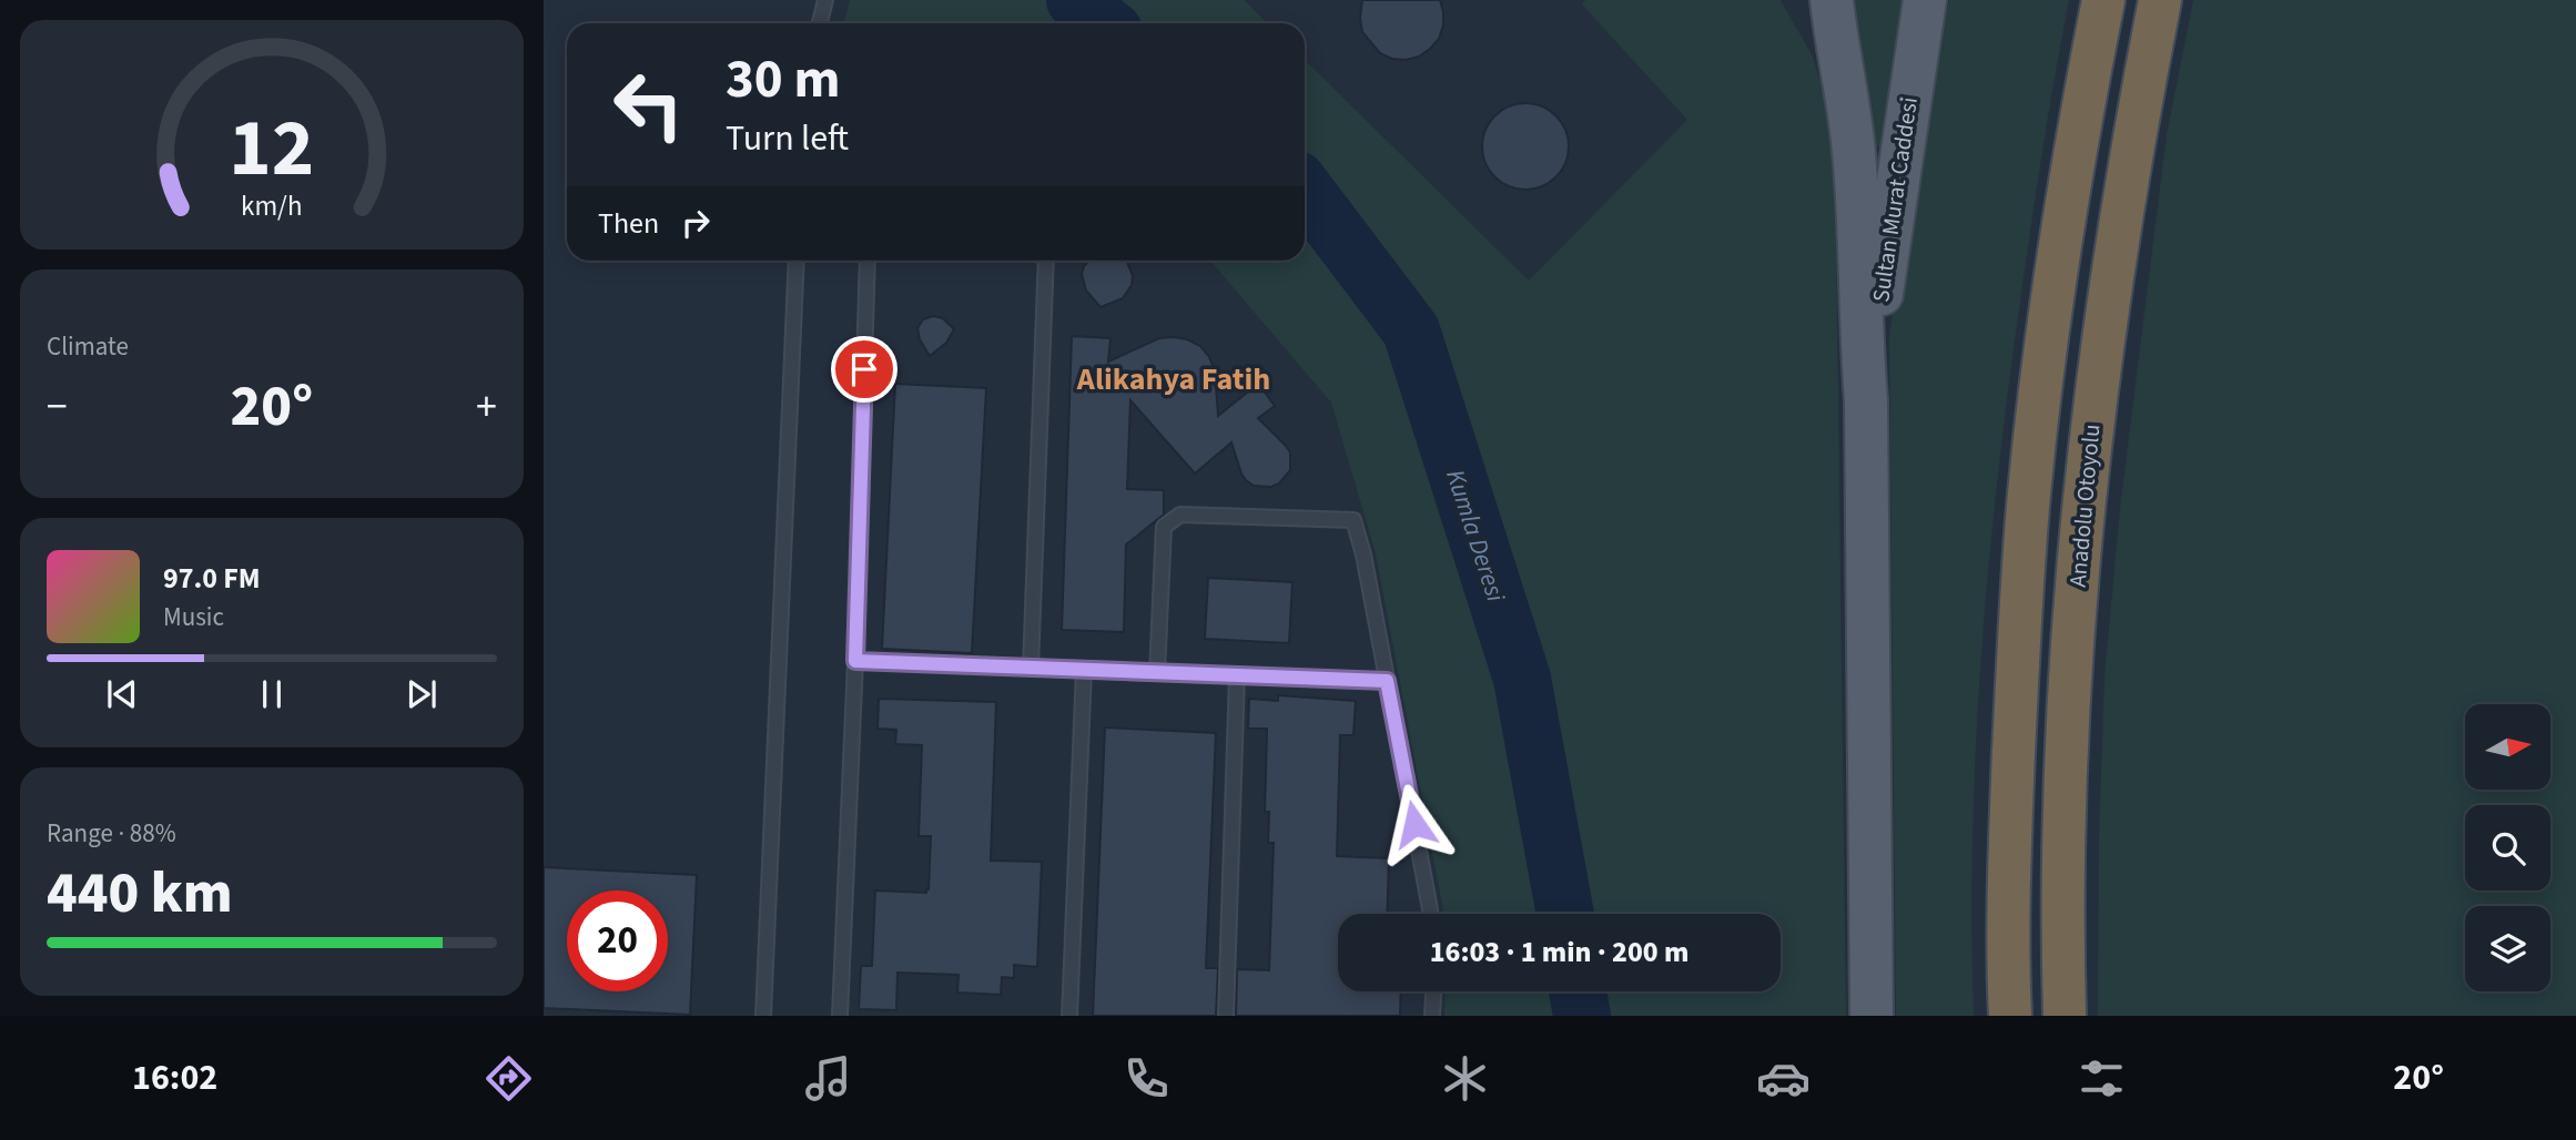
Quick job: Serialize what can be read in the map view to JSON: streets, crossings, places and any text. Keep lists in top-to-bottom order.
{
  "streets": {
    "highway": ["Anadolu Otoyolu"],
    "main road": ["Sultan Murat Caddesi"]
  },
  "districts": ["Alikahya Fatih"],
  "water": ["Kumla Deresi"],
  "north": "right",
  "page": {
    "turn": ["30 m", "Turn left"],
    "then": "Then",
    "tile": [
      "Climate",
      ["Range · 88%", "440 km"]
    ],
    "heat": ["−", "20°", "+"],
    "song": ["97.0 FM", "Music"],
    "limit": "20",
    "trip": "16:03 · 1 min · 200 m",
    "tabs": ["16:02", "20°"],
    "gauge": ["12", "km/h"]
  }
}
